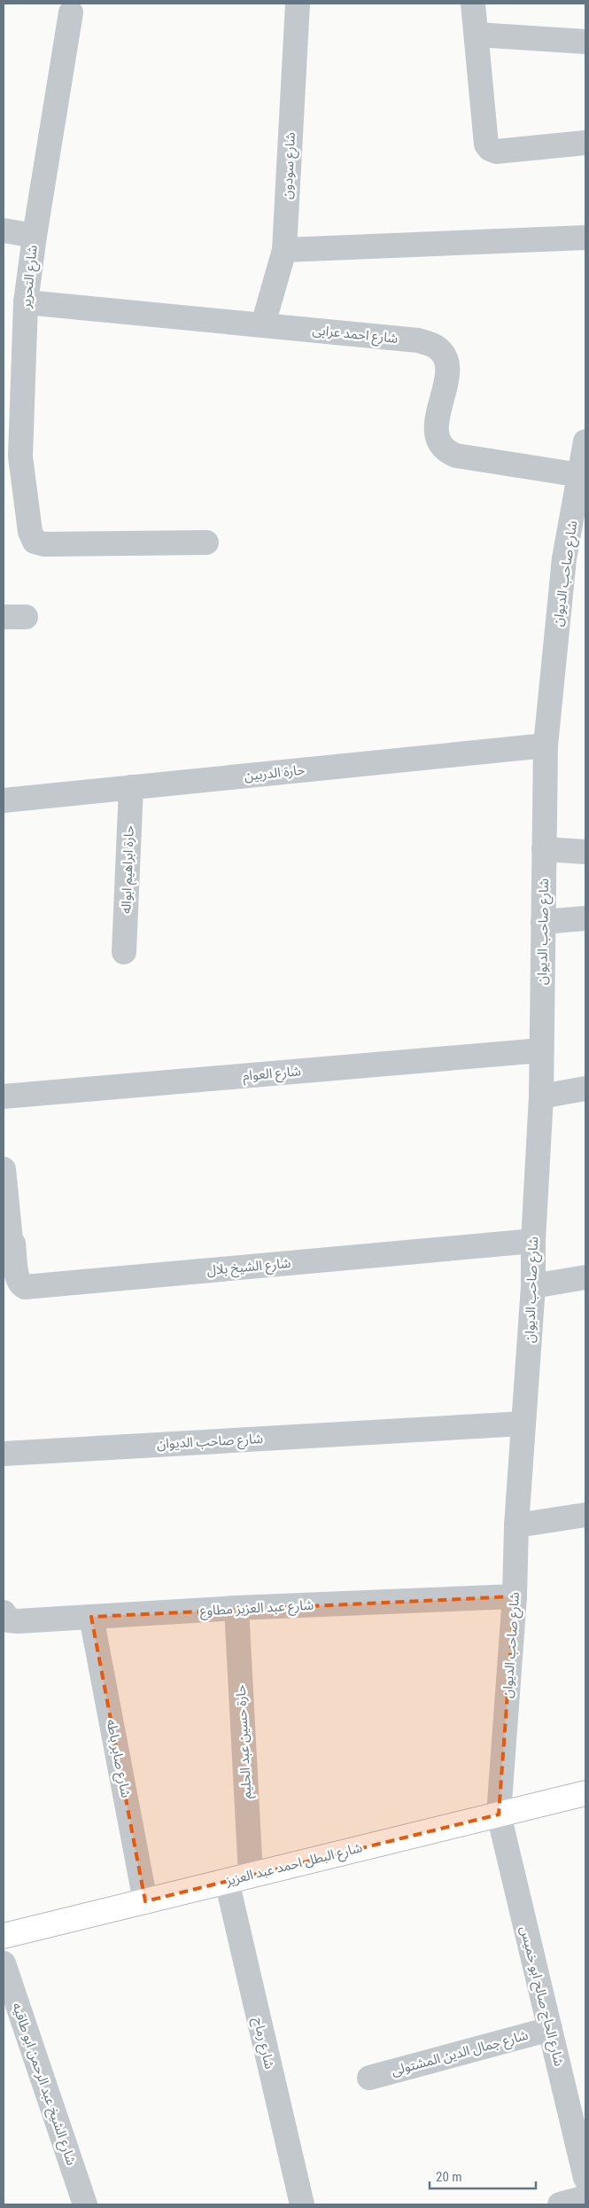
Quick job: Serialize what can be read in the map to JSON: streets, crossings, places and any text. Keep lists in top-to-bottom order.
{
  "streets": {
    "main road": ["شارع البطل احمد عبد العزيز"],
    "street": [
      "شارع سودون",
      "شارع التحرير",
      "شارع احمد عرابى",
      "شارع صاحب الديوان",
      "حارة الدربين",
      "حارة ابراهيم ابواله",
      "شارع العوام",
      "شارع الشيخ بلال",
      "شارع عبد العزيز مطاوع",
      "حارة حسين عبد الحليم",
      "شارع صابر باطه",
      "شارع الحاج صالح ابو خميس",
      "شارع رماح",
      "شارع جمال الدين المشتولى",
      "شارع الشيخ عبد الرحمن ابو طاقيه"
    ]
  },
  "crossings": [
    ["شارع سودون", "شارع احمد عرابى"],
    ["شارع التحرير", "شارع احمد عرابى"],
    ["شارع احمد عرابى", "شارع صاحب الديوان"],
    ["شارع صاحب الديوان", "حارة الدربين"],
    ["شارع صاحب الديوان", "شارع العوام"],
    ["شارع صاحب الديوان", "شارع الشيخ بلال"],
    ["شارع صاحب الديوان", "شارع عبد العزيز مطاوع"],
    ["شارع صاحب الديوان", "شارع البطل احمد عبد العزيز"],
    ["شارع صاحب الديوان", "شارع الحاج صالح ابو خميس"],
    ["حارة الدربين", "حارة ابراهيم ابواله"],
    ["شارع عبد العزيز مطاوع", "حارة حسين عبد الحليم"],
    ["شارع عبد العزيز مطاوع", "شارع صابر باطه"],
    ["حارة حسين عبد الحليم", "شارع البطل احمد عبد العزيز"],
    ["شارع صابر باطه", "شارع البطل احمد عبد العزيز"],
    ["شارع البطل احمد عبد العزيز", "شارع الحاج صالح ابو خميس"],
    ["شارع البطل احمد عبد العزيز", "شارع رماح"],
    ["شارع الحاج صالح ابو خميس", "شارع جمال الدين المشتولى"]
  ],
  "scale_bar": "20 m"
}
